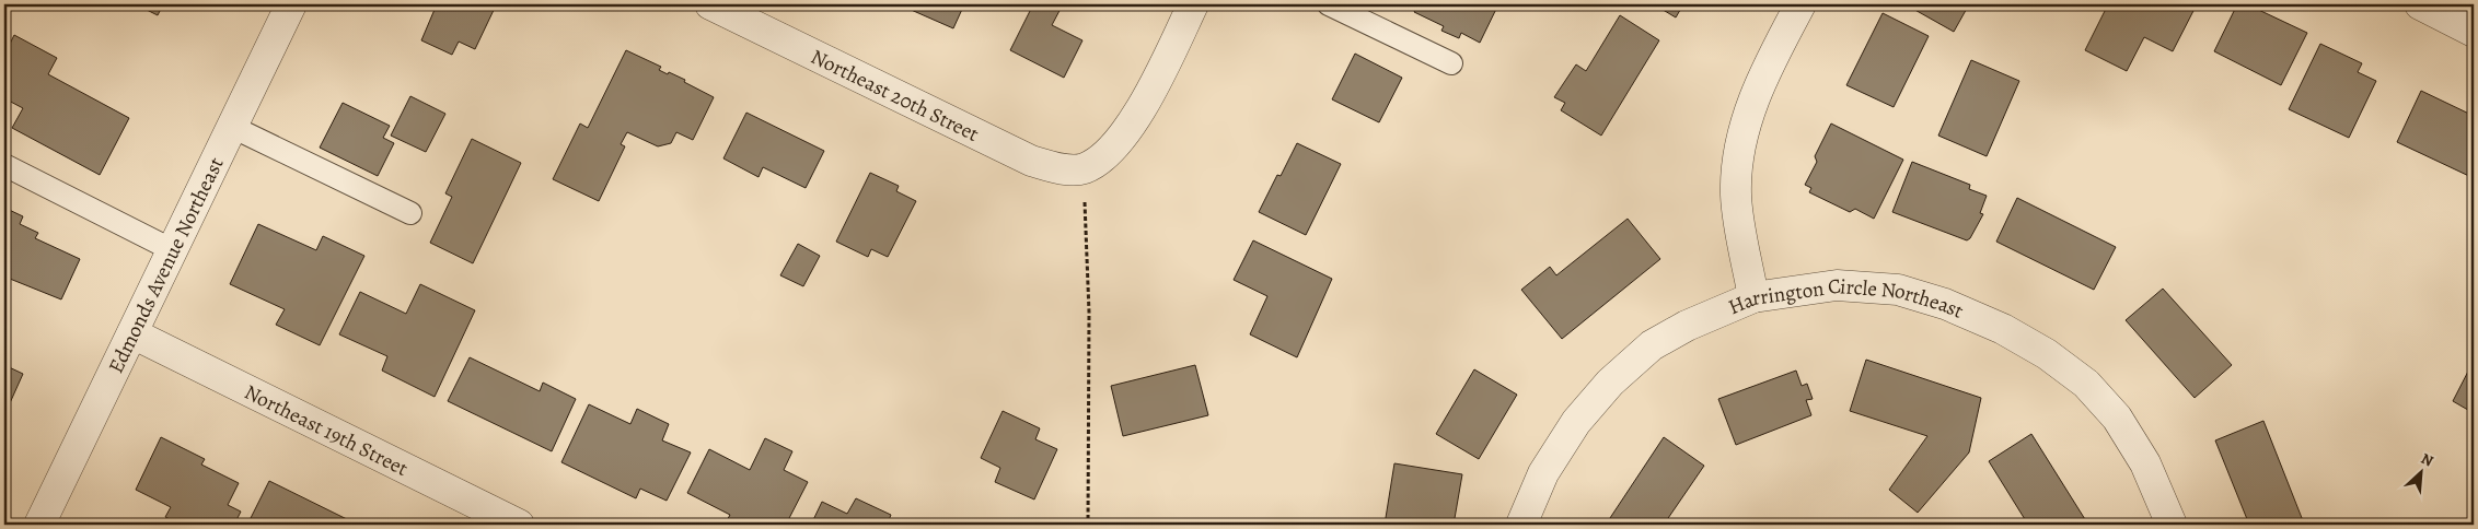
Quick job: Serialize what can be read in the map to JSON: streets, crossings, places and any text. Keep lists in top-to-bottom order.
{
  "streets": {
    "street": [
      "Northeast 20th Street",
      "Edmonds Avenue Northeast",
      "Harrington Circle Northeast",
      "Northeast 19th Street"
    ]
  },
  "crossings": [
    ["Edmonds Avenue Northeast", "Northeast 19th Street"]
  ],
  "north": "top right"
}
